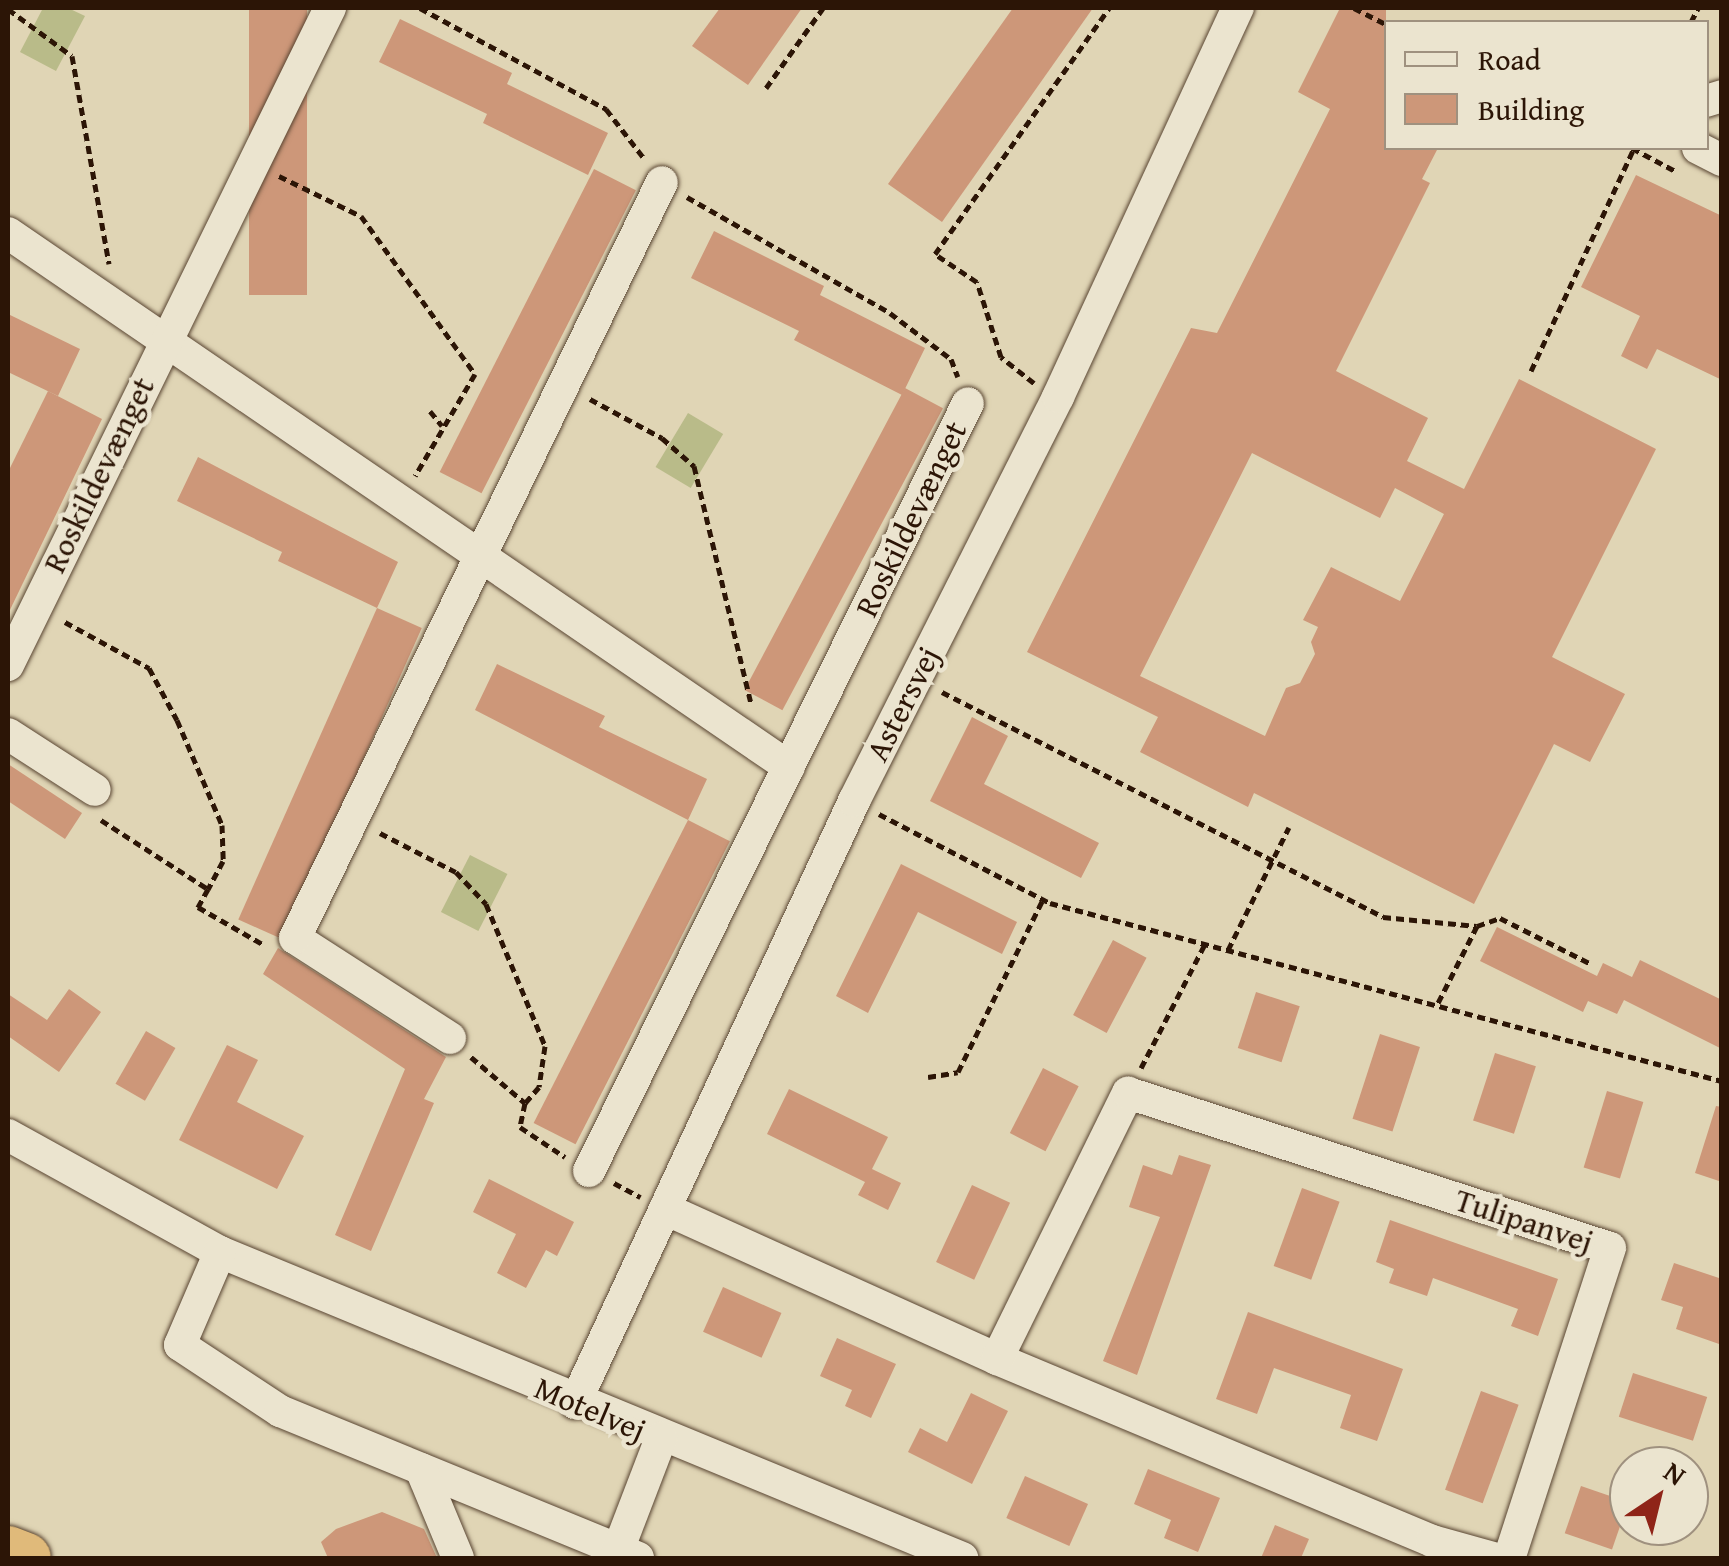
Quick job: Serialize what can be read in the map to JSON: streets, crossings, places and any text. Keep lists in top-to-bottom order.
{
  "streets": {
    "street": [
      "Roskildevænget",
      "Astersvej",
      "Tulipanvej",
      "Motelvej"
    ]
  },
  "crossings": [
    ["Astersvej", "Motelvej"]
  ],
  "legend": ["Road", "Building"],
  "north": "top right"
}
